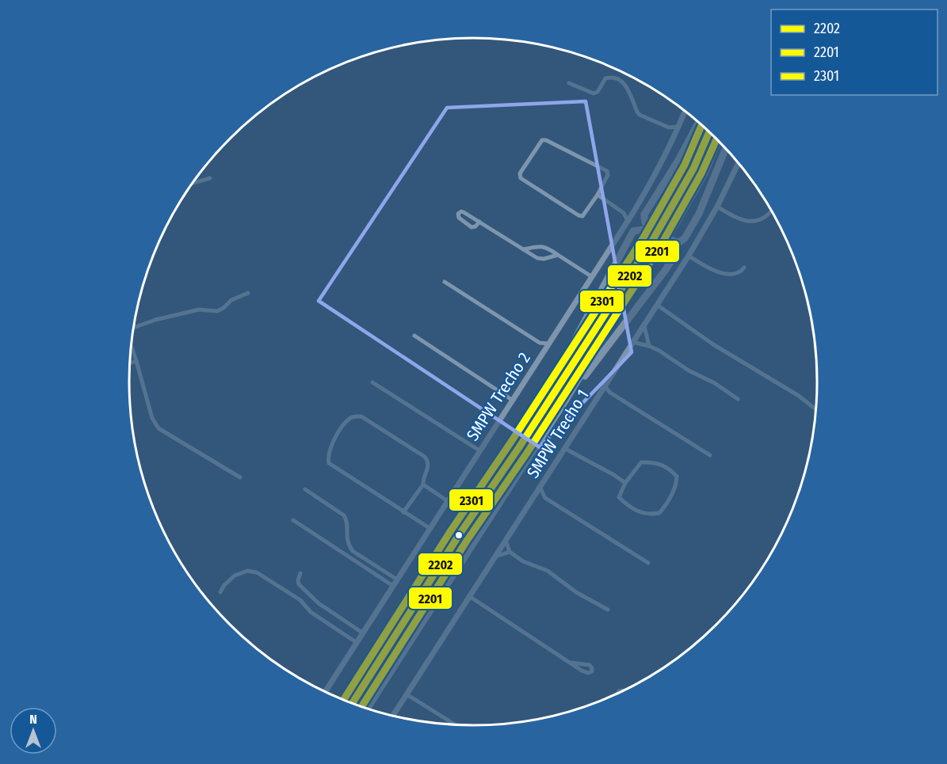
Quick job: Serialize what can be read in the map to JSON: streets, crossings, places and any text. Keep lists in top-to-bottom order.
{
  "streets": {
    "street": ["SMPW Trecho 2", "SMPW Trecho 1"]
  },
  "lines": ["transit line 2301", "transit line 2202", "transit line 2201"],
  "legend": ["2202", "2201", "2301"],
  "north": "top"
}
